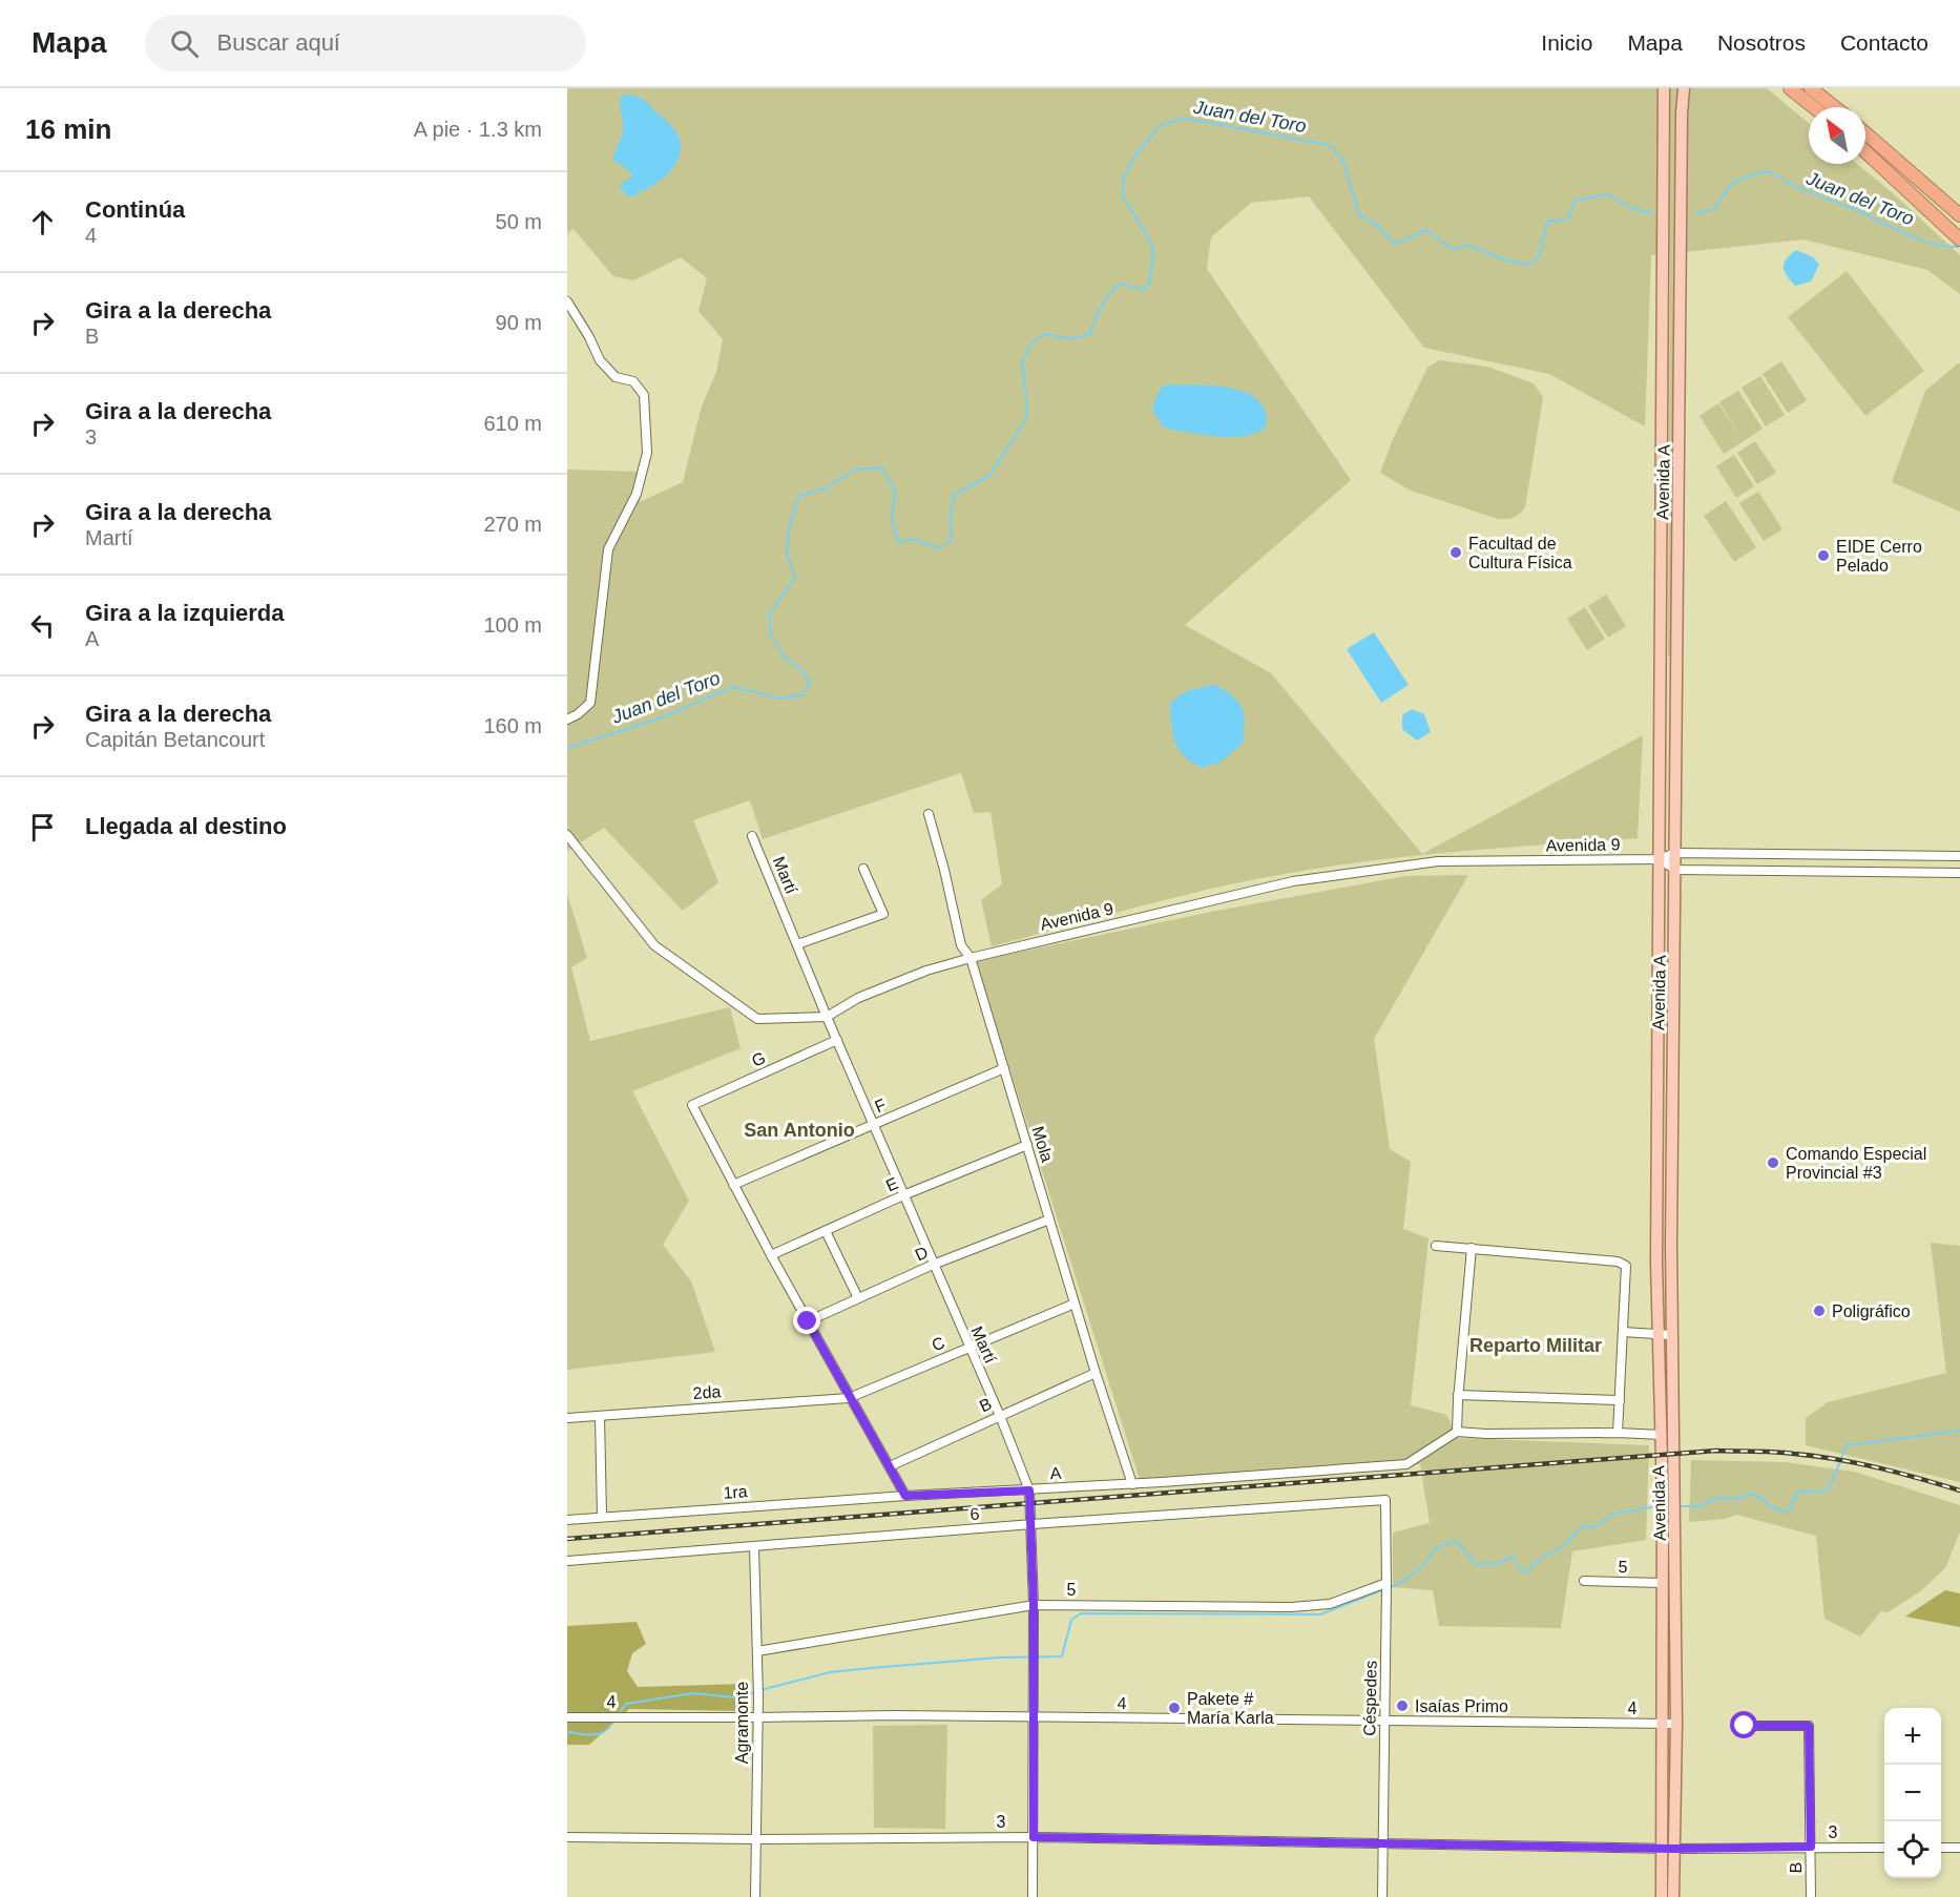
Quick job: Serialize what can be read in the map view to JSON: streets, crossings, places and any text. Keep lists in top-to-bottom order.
{
  "streets": {
    "main road": ["Avenida A"],
    "street": [
      "Avenida 9",
      "Martí",
      "G",
      "F",
      "Mola",
      "E",
      "D",
      "C",
      "2da",
      "B",
      "A",
      "1ra",
      "6",
      "5",
      "Céspedes",
      "4",
      "Agramonte",
      "3"
    ]
  },
  "crossings": [
    ["Avenida A", "Avenida 9"],
    ["Avenida A", "5"],
    ["Avenida A", "4"],
    ["Avenida A", "3"],
    ["Avenida 9", "Martí"],
    ["Avenida 9", "Mola"],
    ["Martí", "G"],
    ["Martí", "F"],
    ["Martí", "E"],
    ["Martí", "D"],
    ["Martí", "C"],
    ["Martí", "B"],
    ["Martí", "A"],
    ["Martí", "6"],
    ["Martí", "5"],
    ["Martí", "4"],
    ["Martí", "3"],
    ["G", "F"],
    ["F", "Mola"],
    ["Mola", "E"],
    ["Mola", "D"],
    ["Mola", "C"],
    ["Mola", "B"],
    ["Mola", "A"],
    ["C", "2da"],
    ["B", "3"],
    ["A", "1ra"],
    ["6", "Céspedes"],
    ["6", "Agramonte"],
    ["5", "Céspedes"],
    ["5", "Agramonte"],
    ["Céspedes", "4"],
    ["Céspedes", "3"],
    ["4", "Agramonte"],
    ["Agramonte", "3"]
  ],
  "districts": ["San Antonio", "Reparto Militar"],
  "water": ["Juan del Toro"],
  "places": [
    "Facultad de Cultura Física",
    "EIDE Cerro Pelado",
    "Comando Especial Provincial #3",
    "Poligráfico",
    "Isaías Primo",
    "Pakete # María Karla"
  ],
  "north": "top left",
  "page": {
    "header": "Mapa",
    "search": "Buscar aquí",
    "nav": [
      "Inicio",
      "Mapa",
      "Nosotros",
      "Contacto"
    ],
    "heading": ["16 min", "A pie · 1.3 km"],
    "list": [
      ["Continúa", "4", "50 m"],
      ["Gira a la derecha", "B", "90 m"],
      ["Gira a la derecha", "3", "610 m"],
      ["Gira a la derecha", "Martí", "270 m"],
      ["Gira a la izquierda", "A", "100 m"],
      ["Gira a la derecha", "Capitán Betancourt", "160 m"],
      "Llegada al destino"
    ],
    "map_buttons": ["+", "−"]
  }
}
